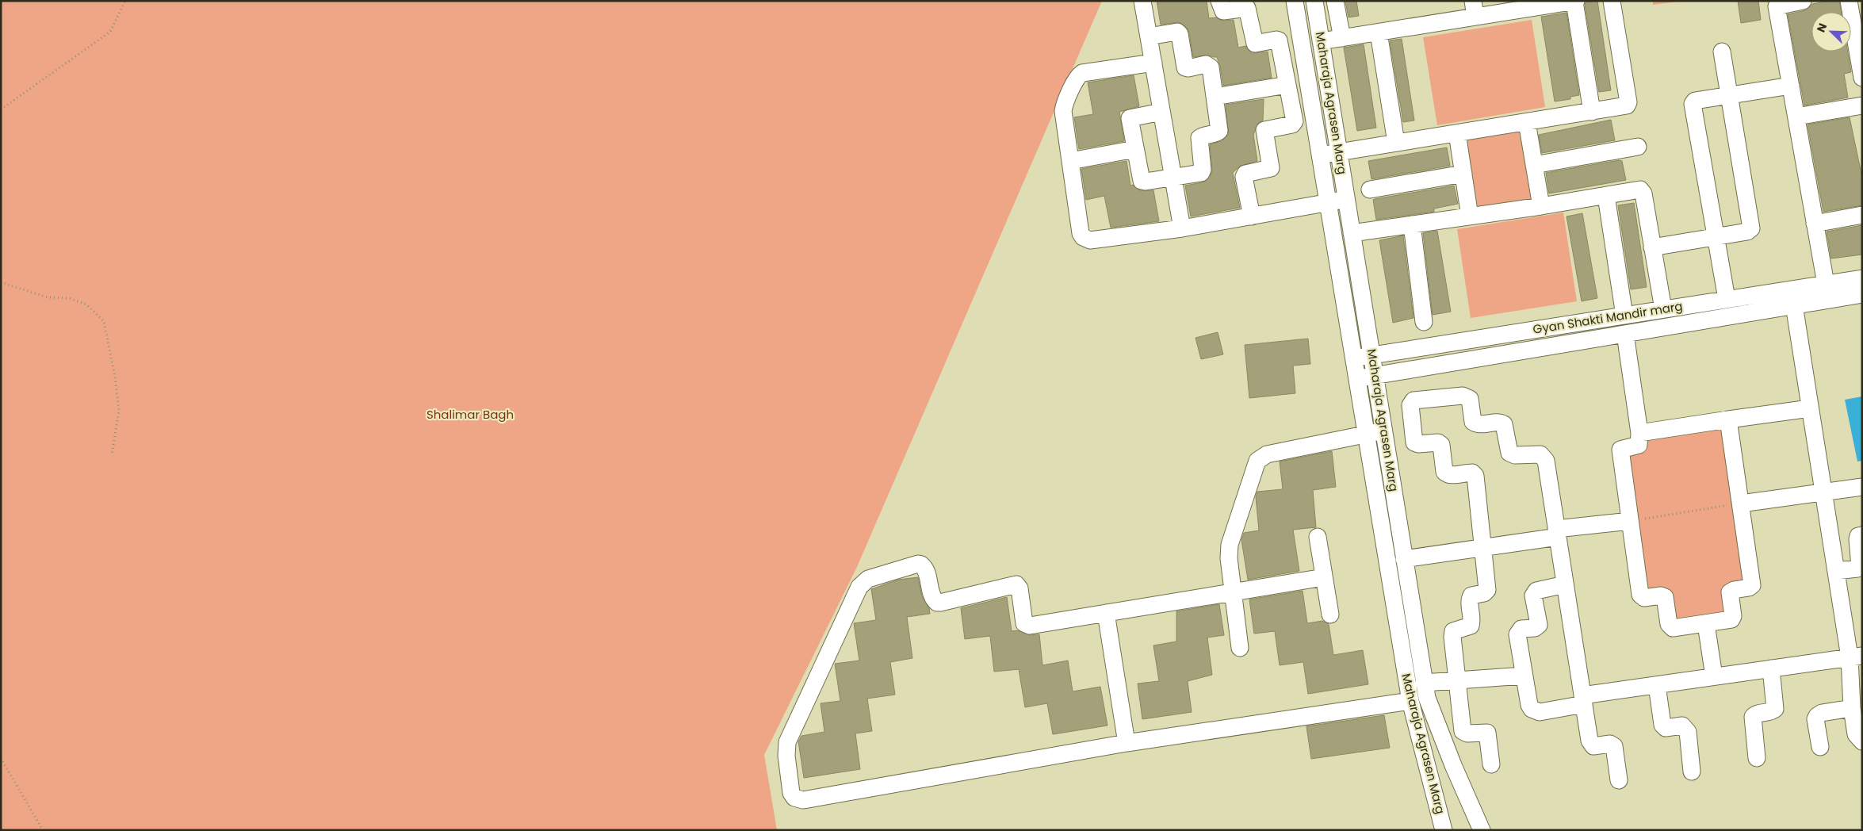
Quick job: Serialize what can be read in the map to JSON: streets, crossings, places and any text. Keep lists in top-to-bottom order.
{
  "streets": {
    "street": ["Maharaja Agrasen Marg", "Gyan Shakti Mandir marg"]
  },
  "crossings": [
    ["Maharaja Agrasen Marg", "Gyan Shakti Mandir marg"]
  ],
  "parks": ["Shalimar Bagh"],
  "north": "top left"
}
